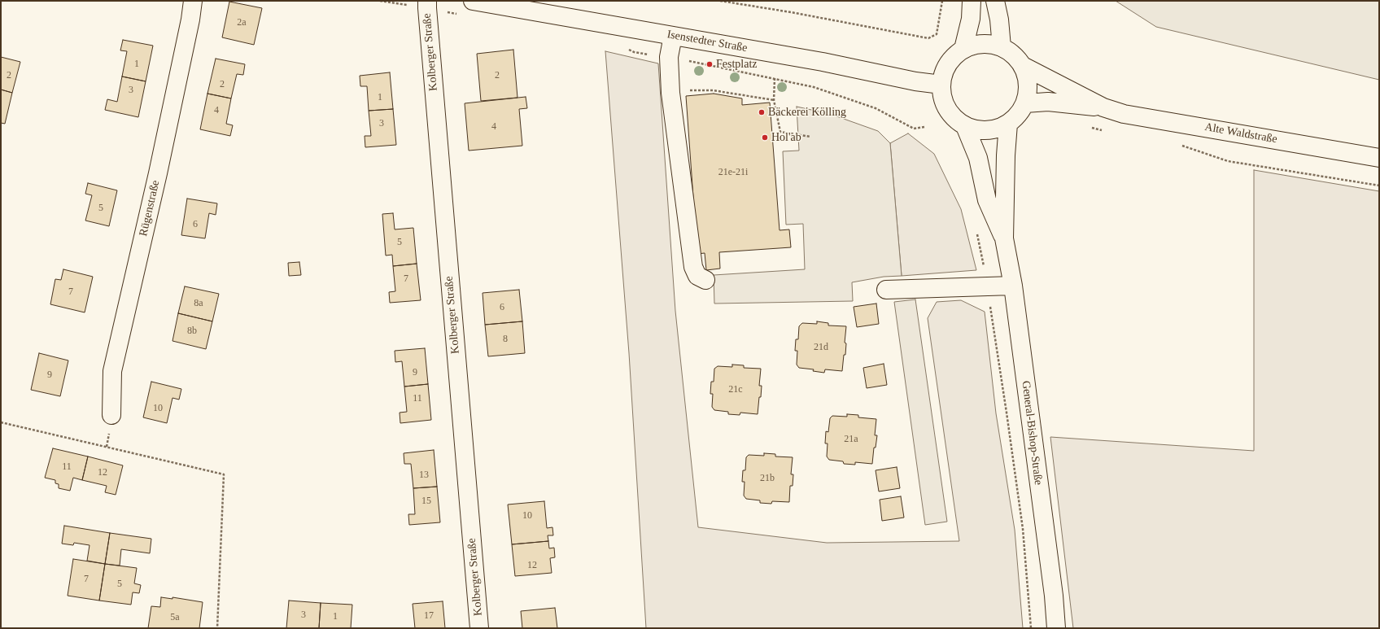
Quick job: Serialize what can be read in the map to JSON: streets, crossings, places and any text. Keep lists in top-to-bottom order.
{
  "streets": {
    "street": [
      "Isenstedter Straße",
      "Kolberger Straße",
      "Alte Waldstraße",
      "Rügenstraße",
      "General-Bishop-Straße"
    ]
  },
  "crossings": [
    ["Isenstedter Straße", "Alte Waldstraße"],
    ["Isenstedter Straße", "General-Bishop-Straße"],
    ["Alte Waldstraße", "General-Bishop-Straße"]
  ],
  "places": ["Festplatz", "Bäckerei Kölling", "Hol'ab"],
  "house_numbers": [
    "2a",
    "1",
    "2",
    "2",
    "2",
    "3",
    "1",
    "4",
    "3",
    "4",
    "21e-21i",
    "5",
    "6",
    "5",
    "7",
    "7",
    "8a",
    "6",
    "8b",
    "8",
    "21d",
    "9",
    "9",
    "21c",
    "11",
    "10",
    "21a",
    "11",
    "12",
    "13",
    "21b",
    "15",
    "10",
    "12",
    "7",
    "5",
    "3",
    "17",
    "1",
    "5a"
  ]
}
